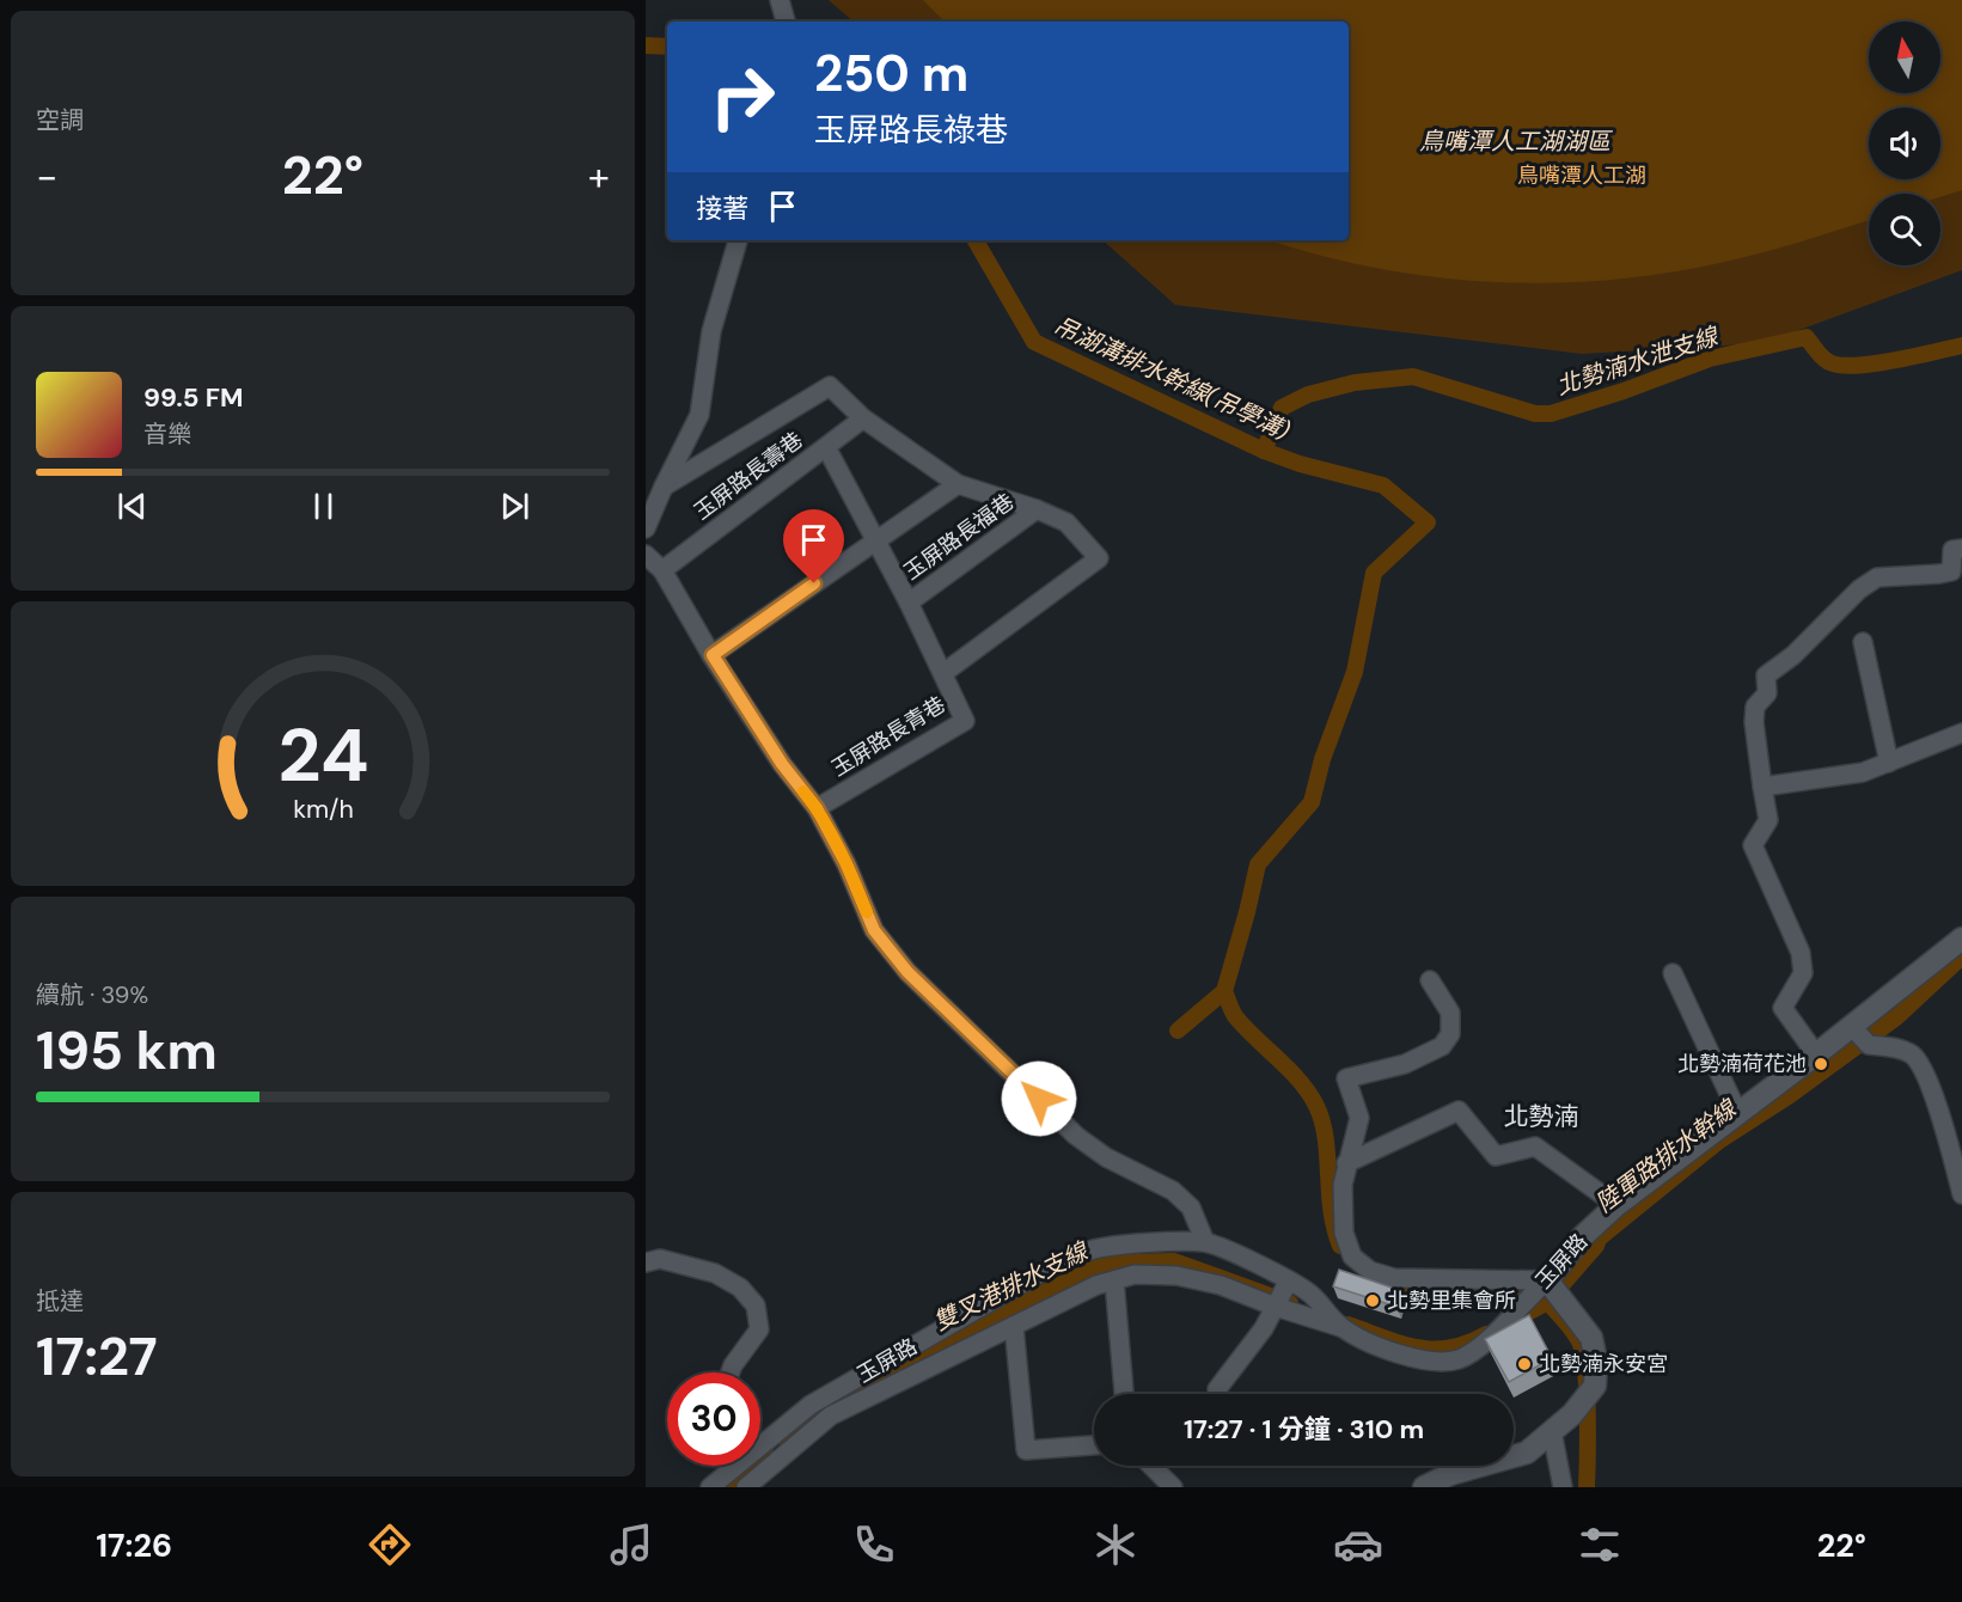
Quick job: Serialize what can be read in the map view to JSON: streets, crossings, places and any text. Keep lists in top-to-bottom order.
{
  "streets": {
    "street": [
      "玉屏路長壽巷",
      "玉屏路長福巷",
      "玉屏路長青巷",
      "玉屏路"
    ]
  },
  "crossings": [
    ["玉屏路長福巷", "玉屏路長青巷"]
  ],
  "districts": ["北勢湳"],
  "water": [
    "鳥嘴潭人工湖湖區",
    "北勢湳水泄支線",
    "吊湖溝排水幹線(吊學溝)",
    "陸軍路排水幹線",
    "雙叉港排水支線"
  ],
  "parks": ["鳥嘴潭人工湖"],
  "places": ["北勢湳荷花池", "北勢里集會所", "北勢湳永安宮"],
  "north": "top",
  "page": {
    "tile": [
      "空調",
      ["續航 · 39%", "195 km"],
      ["抵達", "17:27"]
    ],
    "turn": ["250 m", "玉屏路長祿巷"],
    "heat": ["−", "22°", "+"],
    "then": "接著",
    "song": ["99.5 FM", "音樂"],
    "limit": "30",
    "trip": "17:27 · 1 分鐘 · 310 m",
    "tabs": ["17:26", "22°"],
    "gauge": ["24", "km/h"]
  }
}
